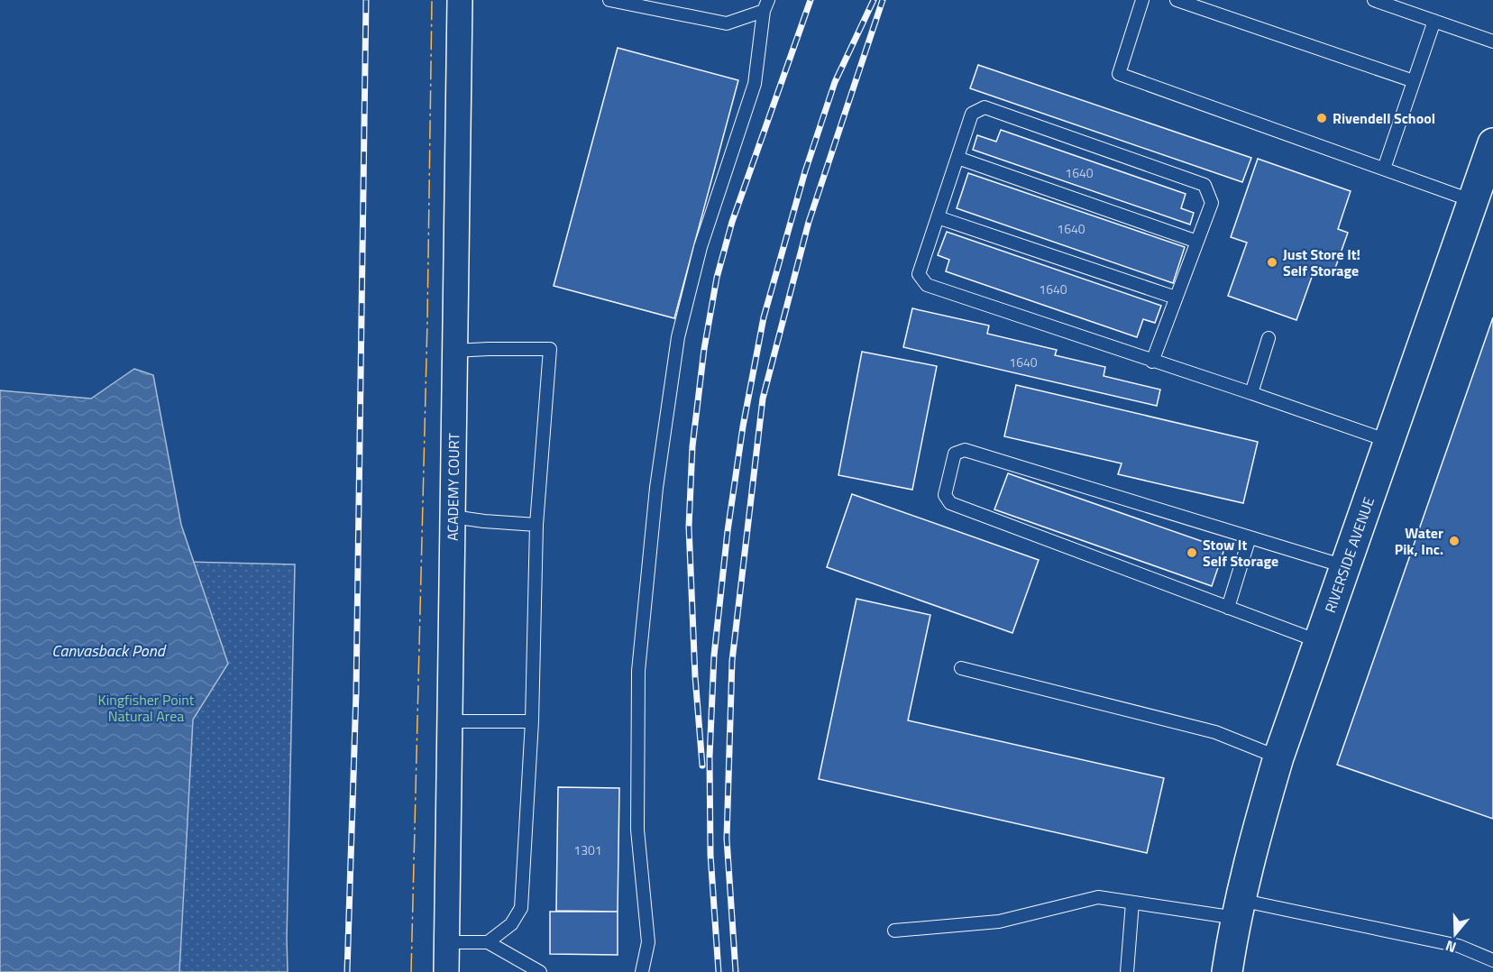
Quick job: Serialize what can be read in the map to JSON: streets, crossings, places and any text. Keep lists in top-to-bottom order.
{
  "streets": {
    "main road": ["RIVERSIDE AVENUE"],
    "street": ["ACADEMY COURT"]
  },
  "water": ["Canvasback Pond"],
  "parks": ["Kingfisher Point Natural Area"],
  "places": [
    "Rivendell School",
    "Just Store It! Self Storage",
    "Water Pik, Inc.",
    "Stow It Self Storage"
  ],
  "house_numbers": [
    "1640",
    "1640",
    "1640",
    "1640",
    "1301"
  ],
  "north": "bottom"
}
